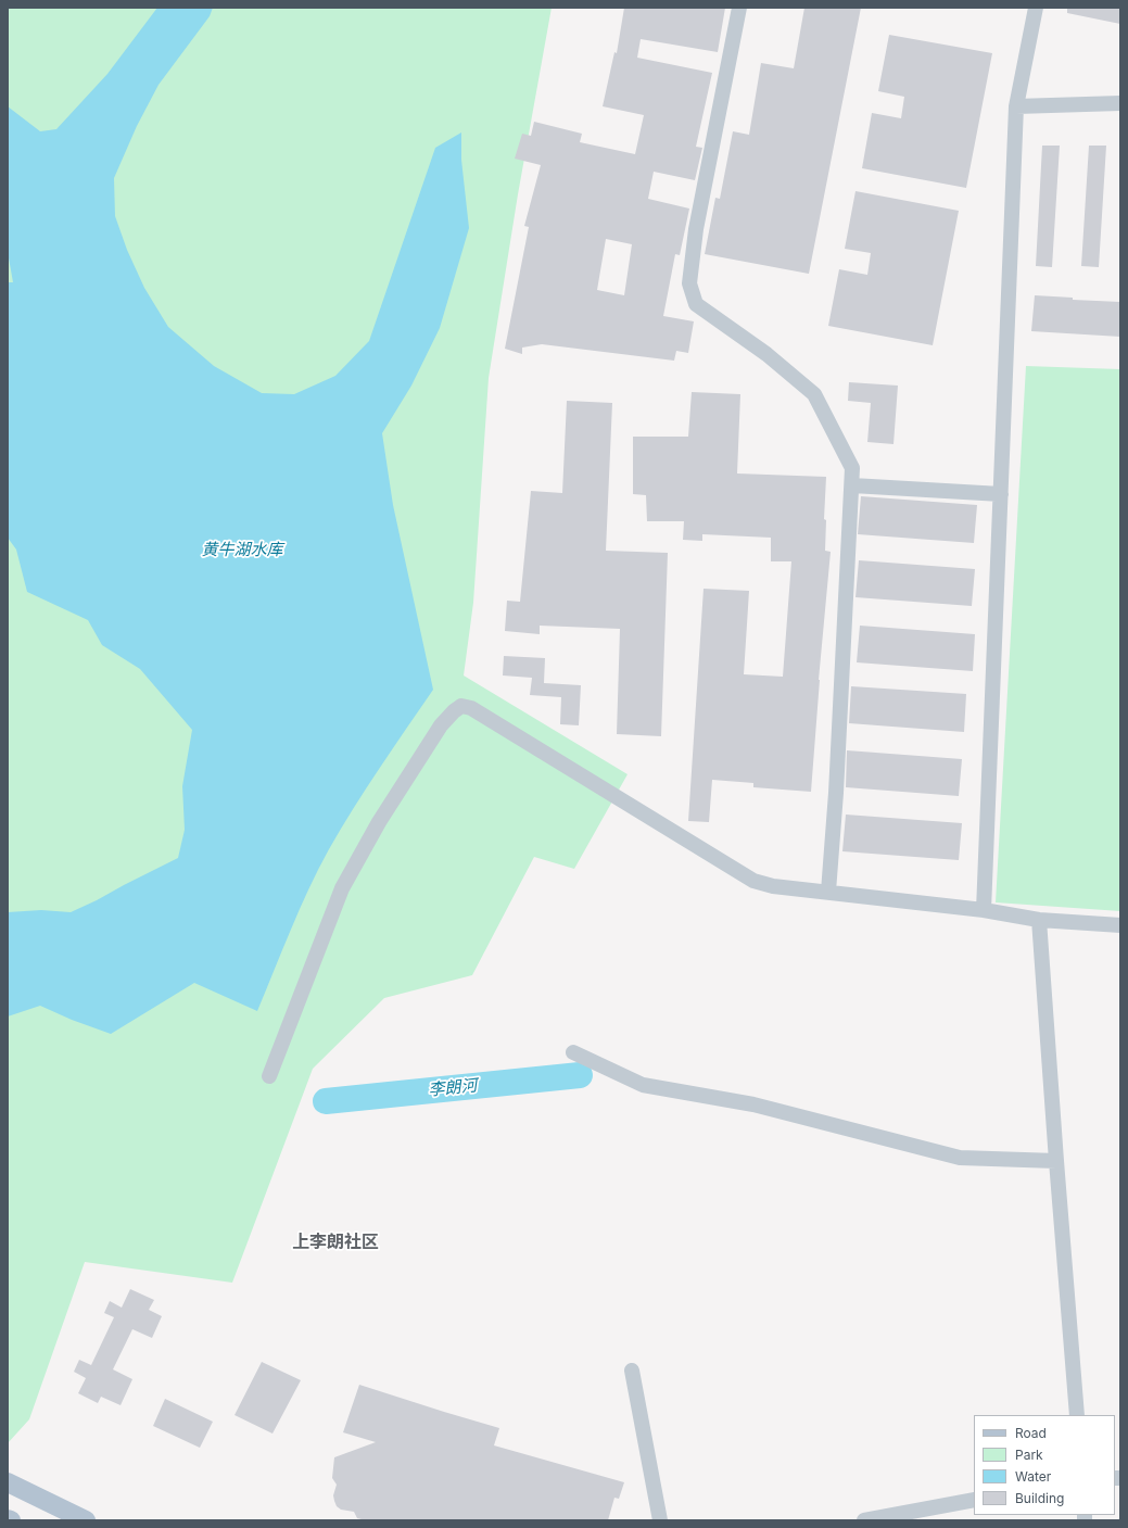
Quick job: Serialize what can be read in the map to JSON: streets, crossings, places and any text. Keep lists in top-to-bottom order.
{
  "districts": ["上李朗社区"],
  "water": ["黄牛湖水库", "李朗河"],
  "legend": [
    "Road",
    "Park",
    "Water",
    "Building"
  ]
}
